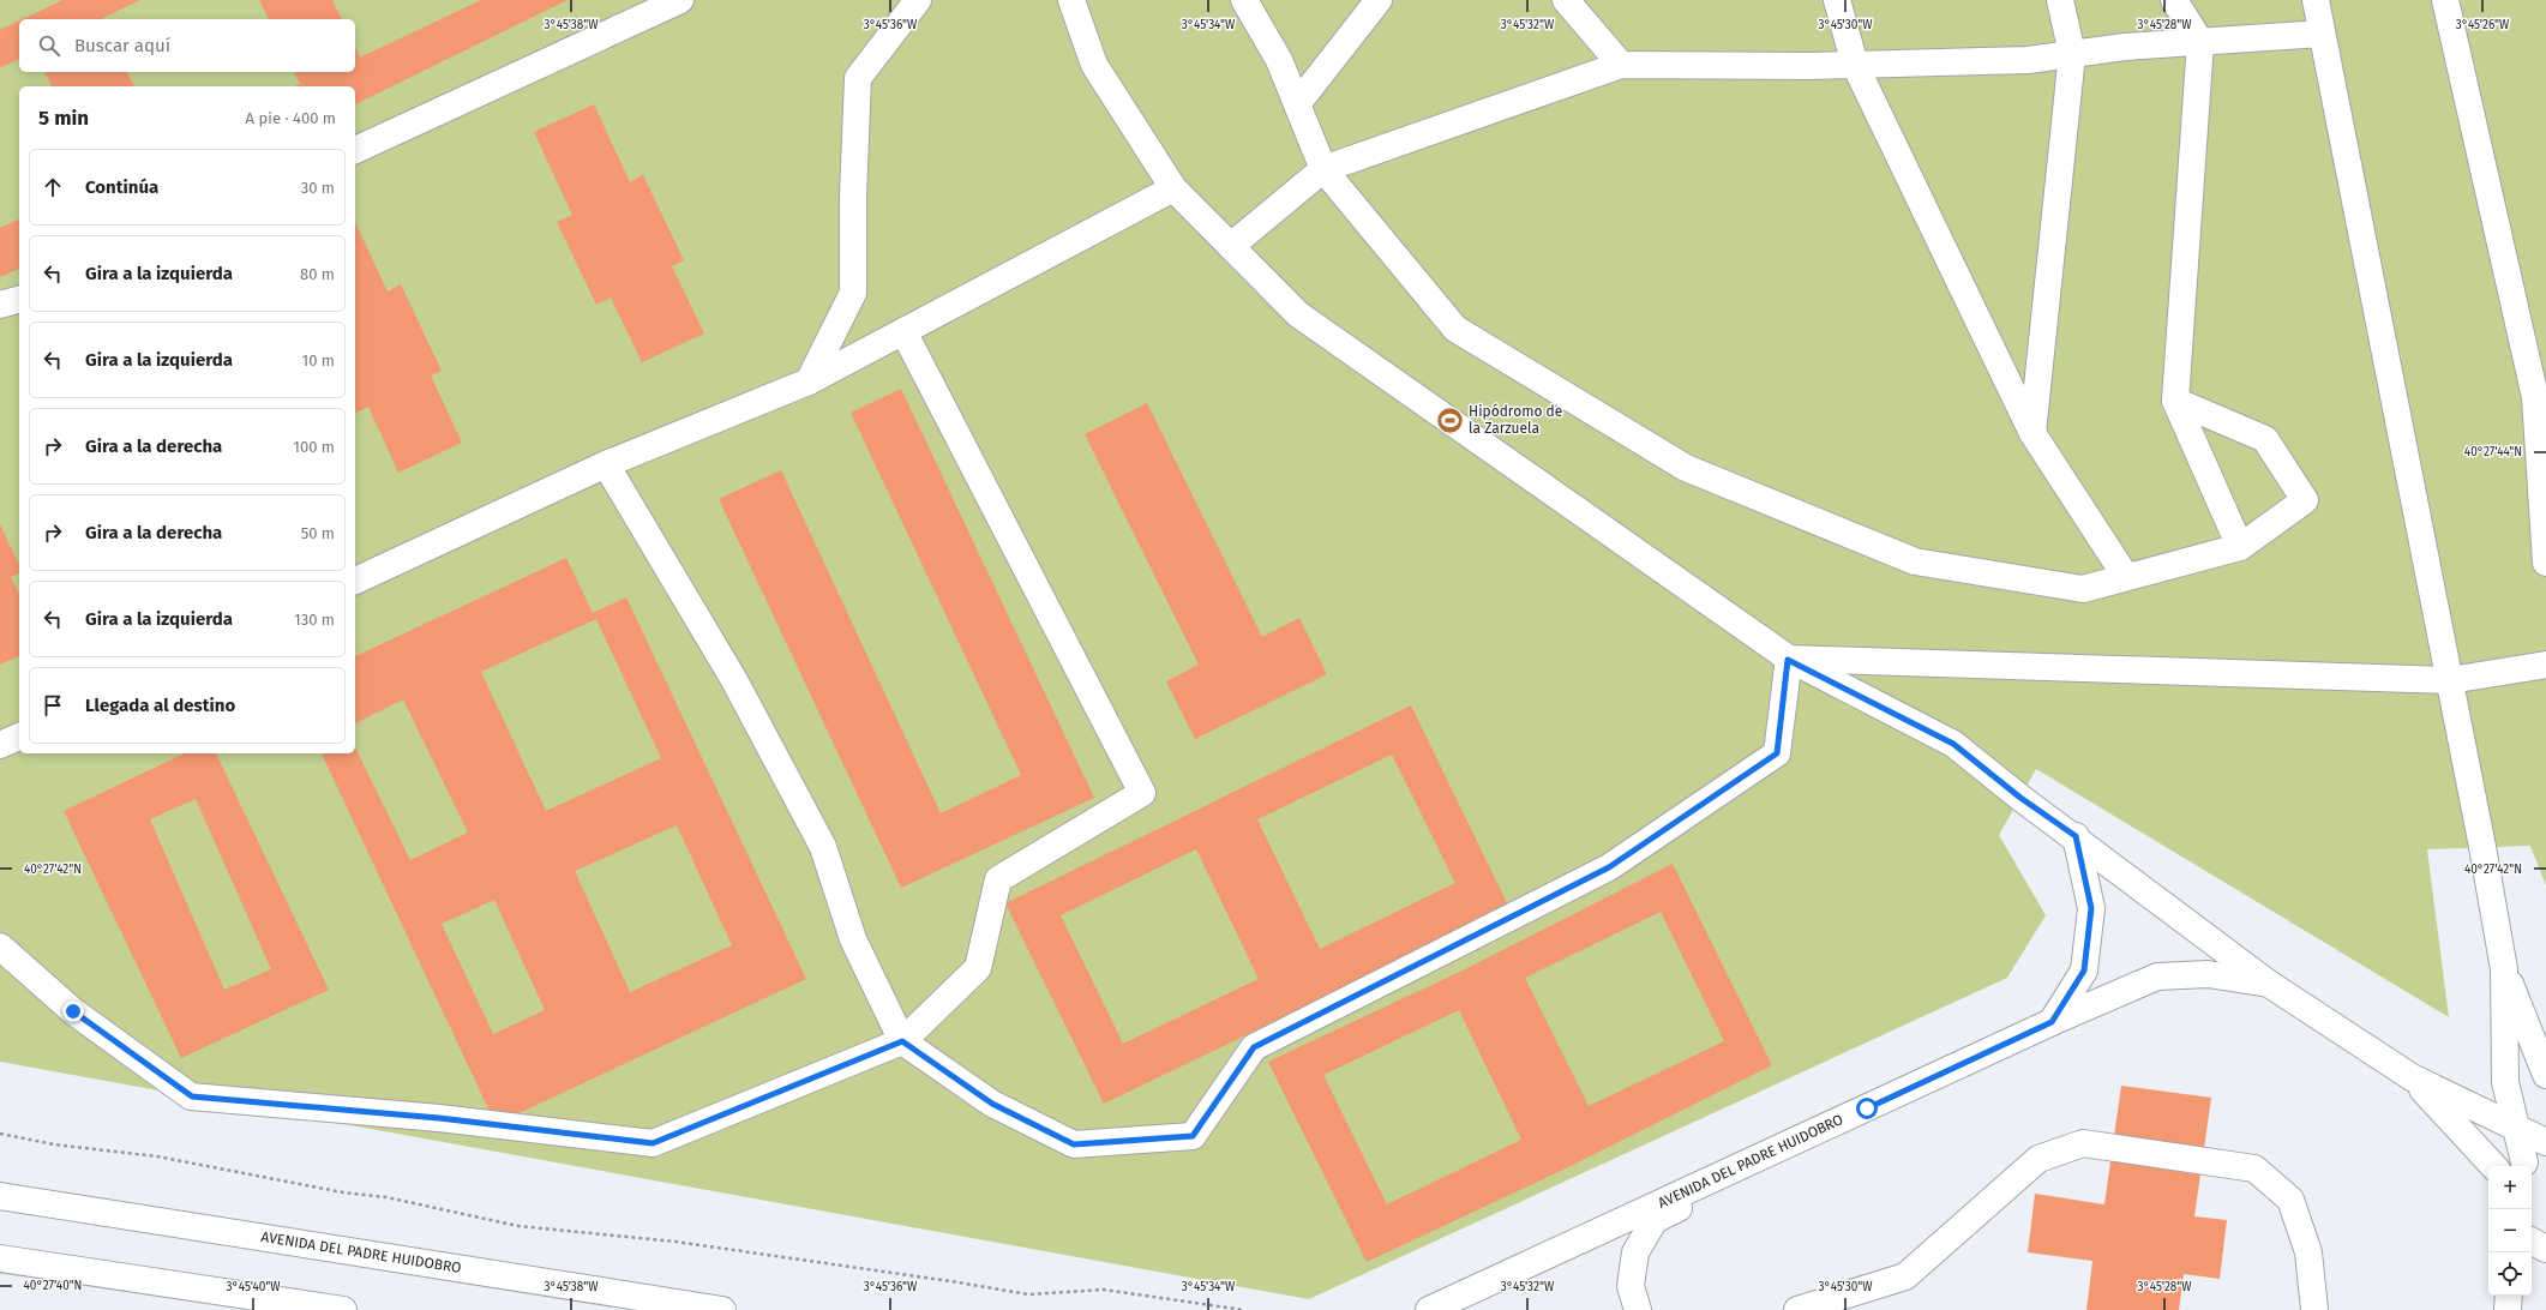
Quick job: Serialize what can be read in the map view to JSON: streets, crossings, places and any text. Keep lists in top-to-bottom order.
{
  "streets": {
    "main road": ["AVENIDA DEL PADRE HUIDOBRO"]
  },
  "places": {
    "sports": ["Hipódromo de la Zarzuela"]
  },
  "page": {
    "search": "Buscar aquí",
    "heading": ["5 min", "A pie · 400 m"],
    "list": [
      ["Continúa", "30 m"],
      ["Gira a la izquierda", "80 m"],
      ["Gira a la izquierda", "10 m"],
      ["Gira a la derecha", "100 m"],
      ["Gira a la derecha", "50 m"],
      ["Gira a la izquierda", "130 m"],
      "Llegada al destino"
    ],
    "map_buttons": ["+", "−"]
  },
  "coordinates": [
    "3°45'38\"W",
    "3°45'36\"W",
    "3°45'34\"W",
    "3°45'32\"W",
    "3°45'30\"W",
    "3°45'28\"W",
    "3°45'26\"W",
    "40°27'44\"N",
    "40°27'42\"N",
    "40°27'40\"N",
    "3°45'40\"W"
  ]
}
